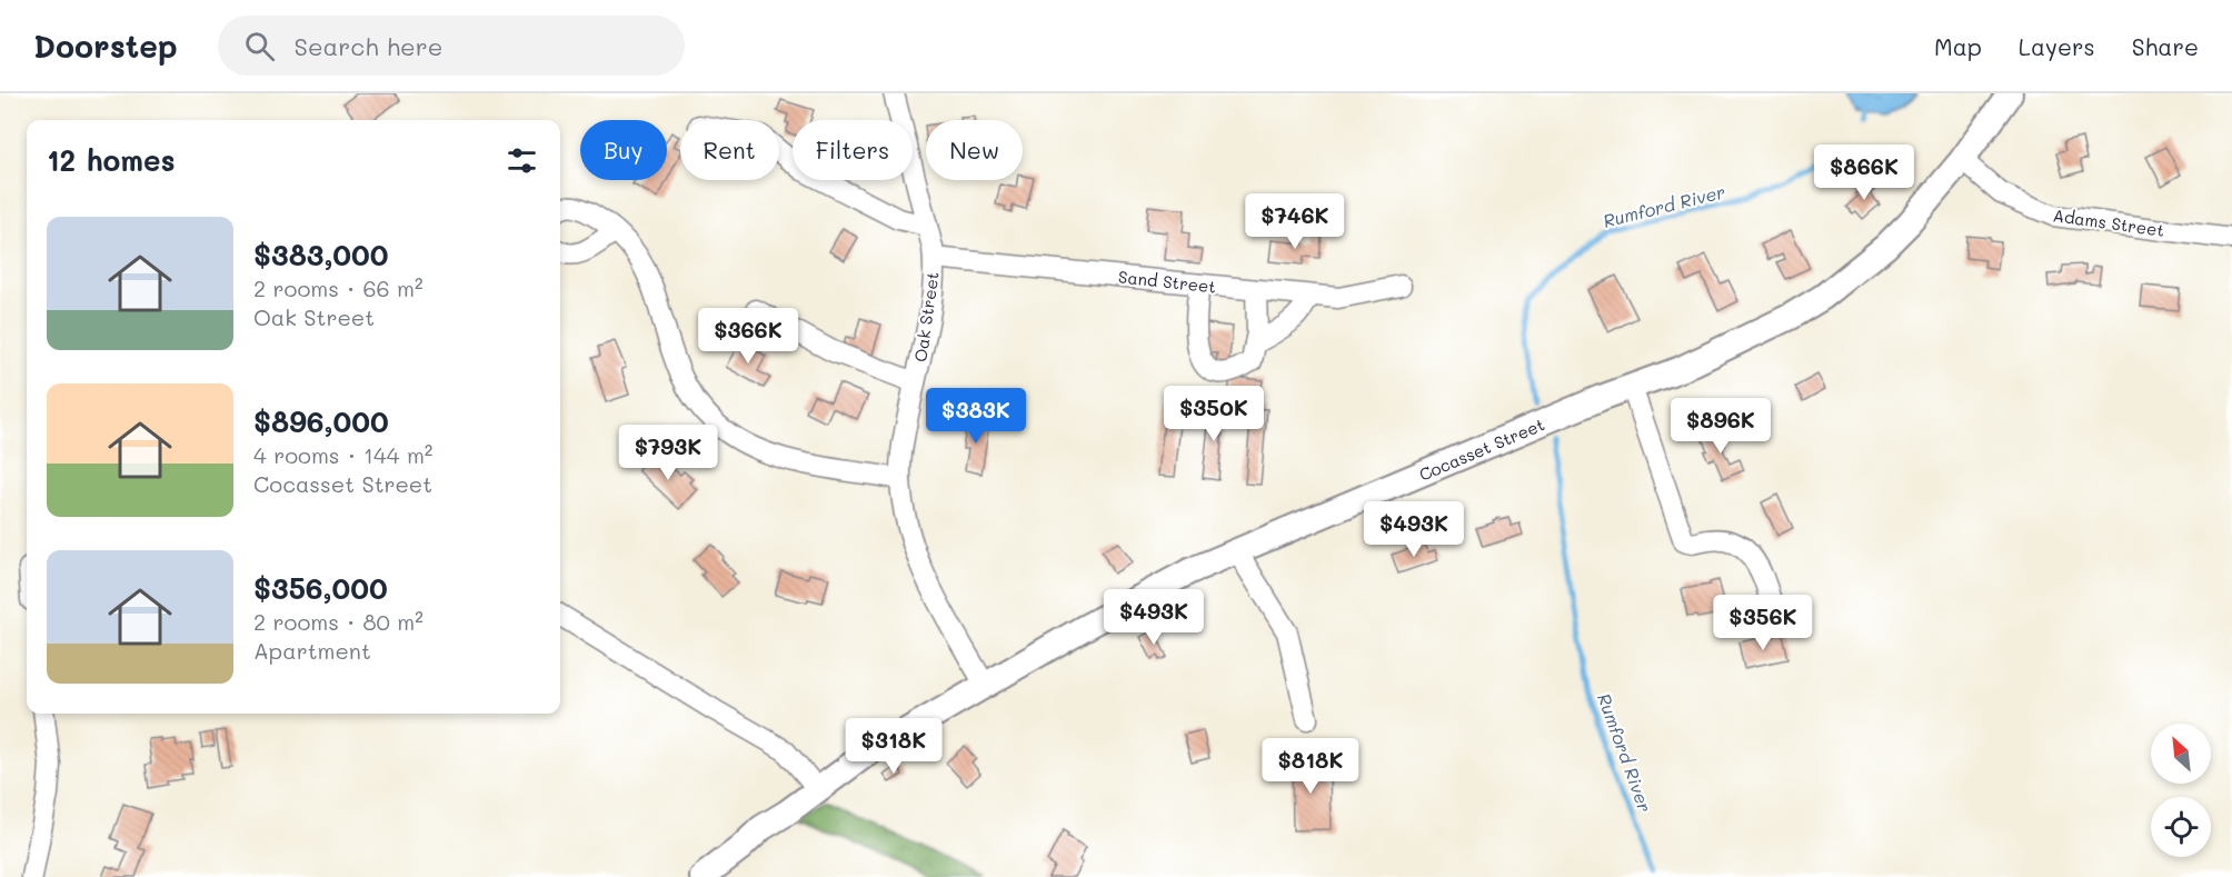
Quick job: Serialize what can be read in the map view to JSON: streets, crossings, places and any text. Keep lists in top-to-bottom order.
{
  "streets": {
    "main road": ["Cocasset Street"],
    "street": ["Adams Street", "Sand Street", "Oak Street"]
  },
  "crossings": [
    ["Adams Street", "Cocasset Street"],
    ["Sand Street", "Oak Street"],
    ["Oak Street", "Cocasset Street"]
  ],
  "water": ["Rumford River"],
  "north": "top left",
  "page": {
    "header": "Doorstep",
    "search": "Search here",
    "nav": ["Map", "Layers", "Share"],
    "chip": [
      "Buy",
      "Rent",
      "Filters",
      "New"
    ],
    "heading": "12 homes",
    "price": [
      "$866K",
      "$746K",
      "$366K",
      "$350K",
      "$383K",
      "$896K",
      "$793K",
      "$493K",
      "$493K",
      "$356K",
      "$318K",
      "$818K"
    ],
    "list": [
      {
        "name": "$383,000",
        "note": "2 rooms · 66 m² · Oak Street"
      },
      {
        "name": "$896,000",
        "note": "4 rooms · 144 m² · Cocasset Street"
      },
      {
        "name": "$356,000",
        "note": "2 rooms · 80 m² · Apartment"
      }
    ]
  }
}
